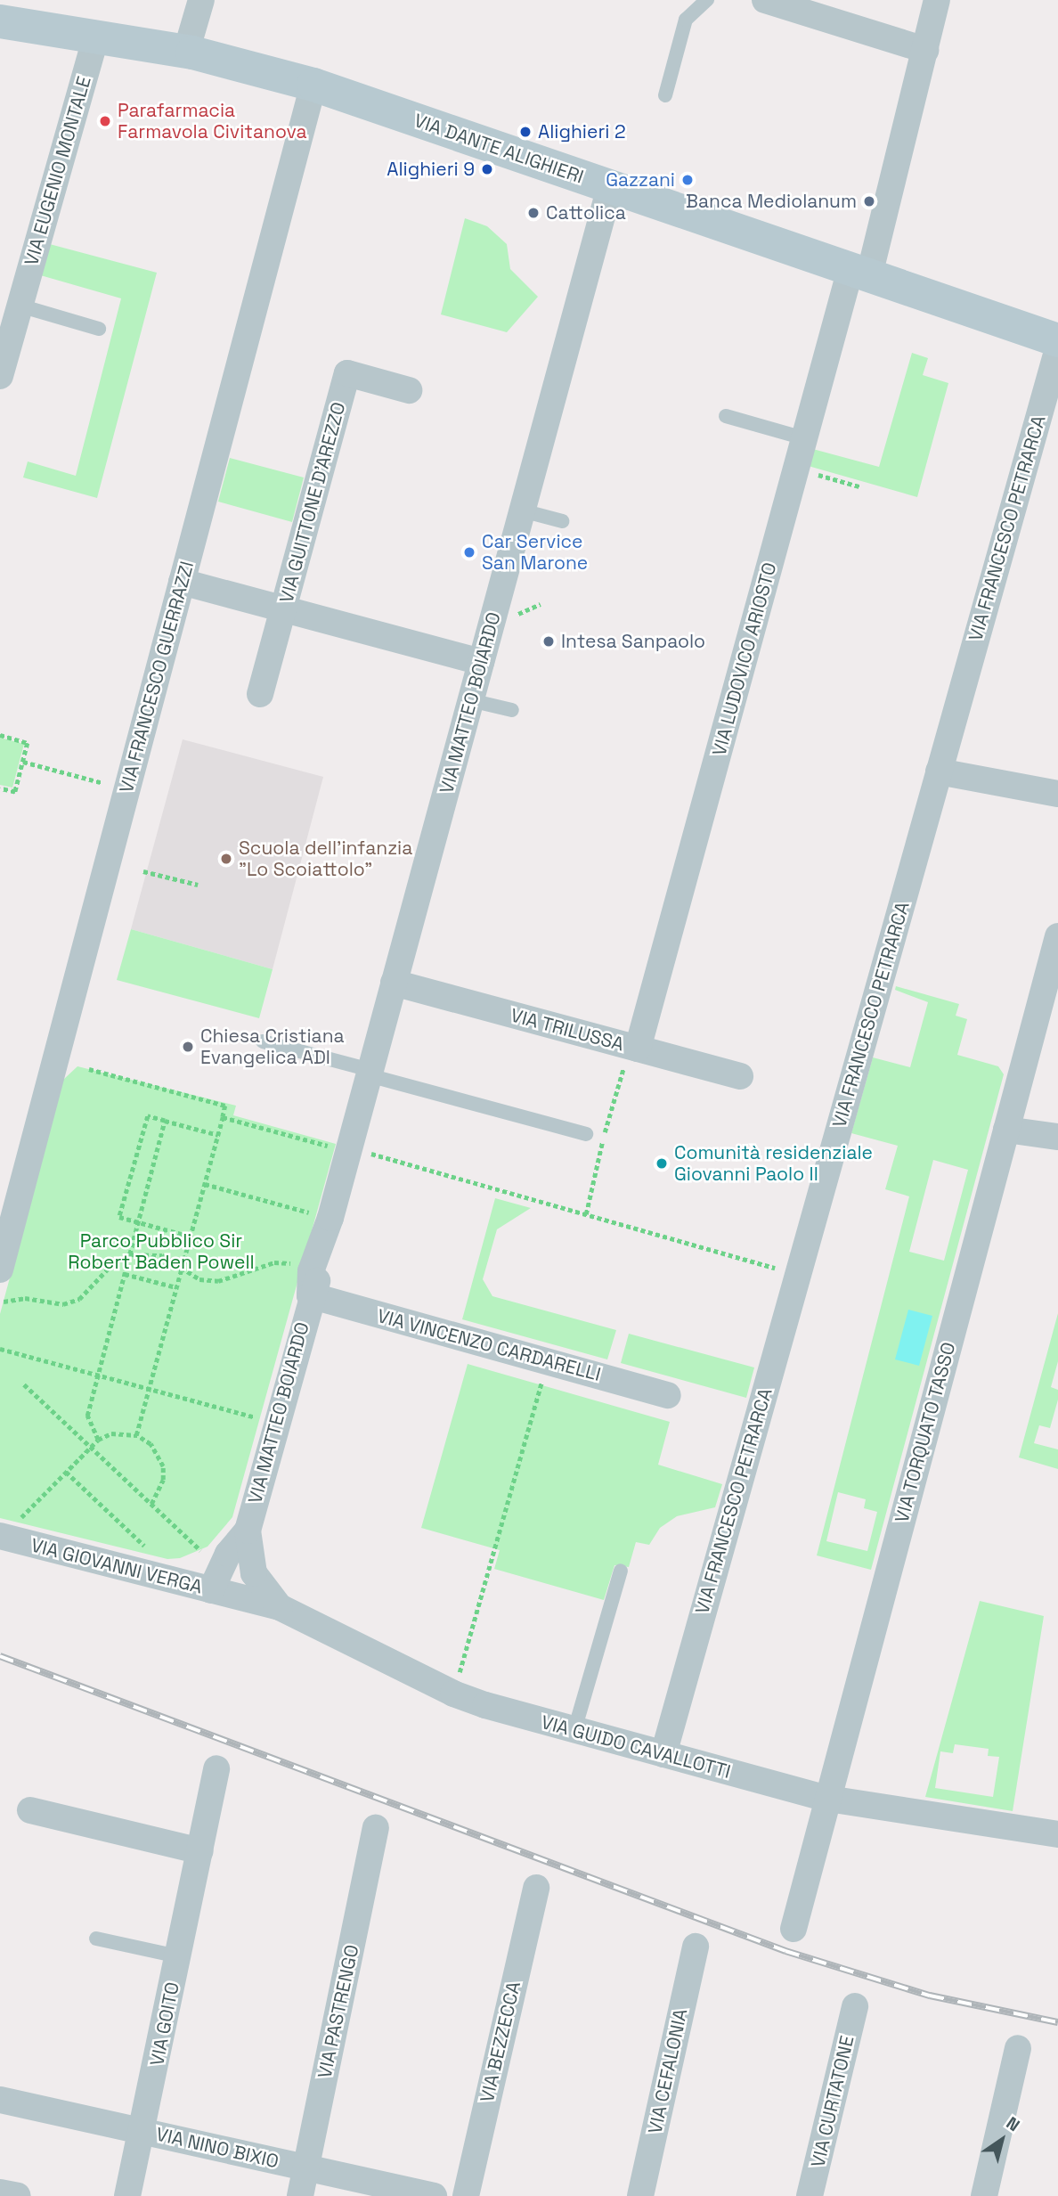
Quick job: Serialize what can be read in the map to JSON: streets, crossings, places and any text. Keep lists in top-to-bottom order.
{
  "streets": {
    "main road": ["VIA DANTE ALIGHIERI"],
    "street": [
      "VIA EUGENIO MONTALE",
      "VIA GUITTONE D'AREZZO",
      "VIA FRANCESCO PETRARCA",
      "VIA LUDOVICO ARIOSTO",
      "VIA FRANCESCO GUERRAZZI",
      "VIA MATTEO BOIARDO",
      "VIA TRILUSSA",
      "VIA VINCENZO CARDARELLI",
      "VIA TORQUATO TASSO",
      "VIA GIOVANNI VERGA",
      "VIA GUIDO CAVALLOTTI",
      "VIA PASTRENGO",
      "VIA GOITO",
      "VIA BEZZECCA",
      "VIA CEFALONIA",
      "VIA CURTATONE",
      "VIA NINO BIXIO"
    ]
  },
  "crossings": [
    ["VIA DANTE ALIGHIERI", "VIA EUGENIO MONTALE"],
    ["VIA DANTE ALIGHIERI", "VIA FRANCESCO PETRARCA"],
    ["VIA DANTE ALIGHIERI", "VIA LUDOVICO ARIOSTO"],
    ["VIA DANTE ALIGHIERI", "VIA FRANCESCO GUERRAZZI"],
    ["VIA DANTE ALIGHIERI", "VIA MATTEO BOIARDO"],
    ["VIA FRANCESCO PETRARCA", "VIA GUIDO CAVALLOTTI"],
    ["VIA LUDOVICO ARIOSTO", "VIA TRILUSSA"],
    ["VIA MATTEO BOIARDO", "VIA TRILUSSA"],
    ["VIA MATTEO BOIARDO", "VIA VINCENZO CARDARELLI"],
    ["VIA MATTEO BOIARDO", "VIA GIOVANNI VERGA"],
    ["VIA MATTEO BOIARDO", "VIA GUIDO CAVALLOTTI"],
    ["VIA TORQUATO TASSO", "VIA GUIDO CAVALLOTTI"],
    ["VIA GIOVANNI VERGA", "VIA GUIDO CAVALLOTTI"],
    ["VIA PASTRENGO", "VIA NINO BIXIO"],
    ["VIA GOITO", "VIA NINO BIXIO"]
  ],
  "parks": ["Parco Pubblico Sir Robert Baden Powell"],
  "places": [
    "Parafarmacia Farmavola Civitanova",
    "Alighieri 2",
    "Alighieri 9",
    "Gazzani",
    "Banca Mediolanum",
    "Cattolica",
    "Car Service San Marone",
    "Intesa Sanpaolo",
    "Scuola dell'infanzia \"Lo Scoiattolo\"",
    "Chiesa Cristiana Evangelica ADI",
    "Comunità residenziale Giovanni Paolo II"
  ],
  "north": "top right"
}
